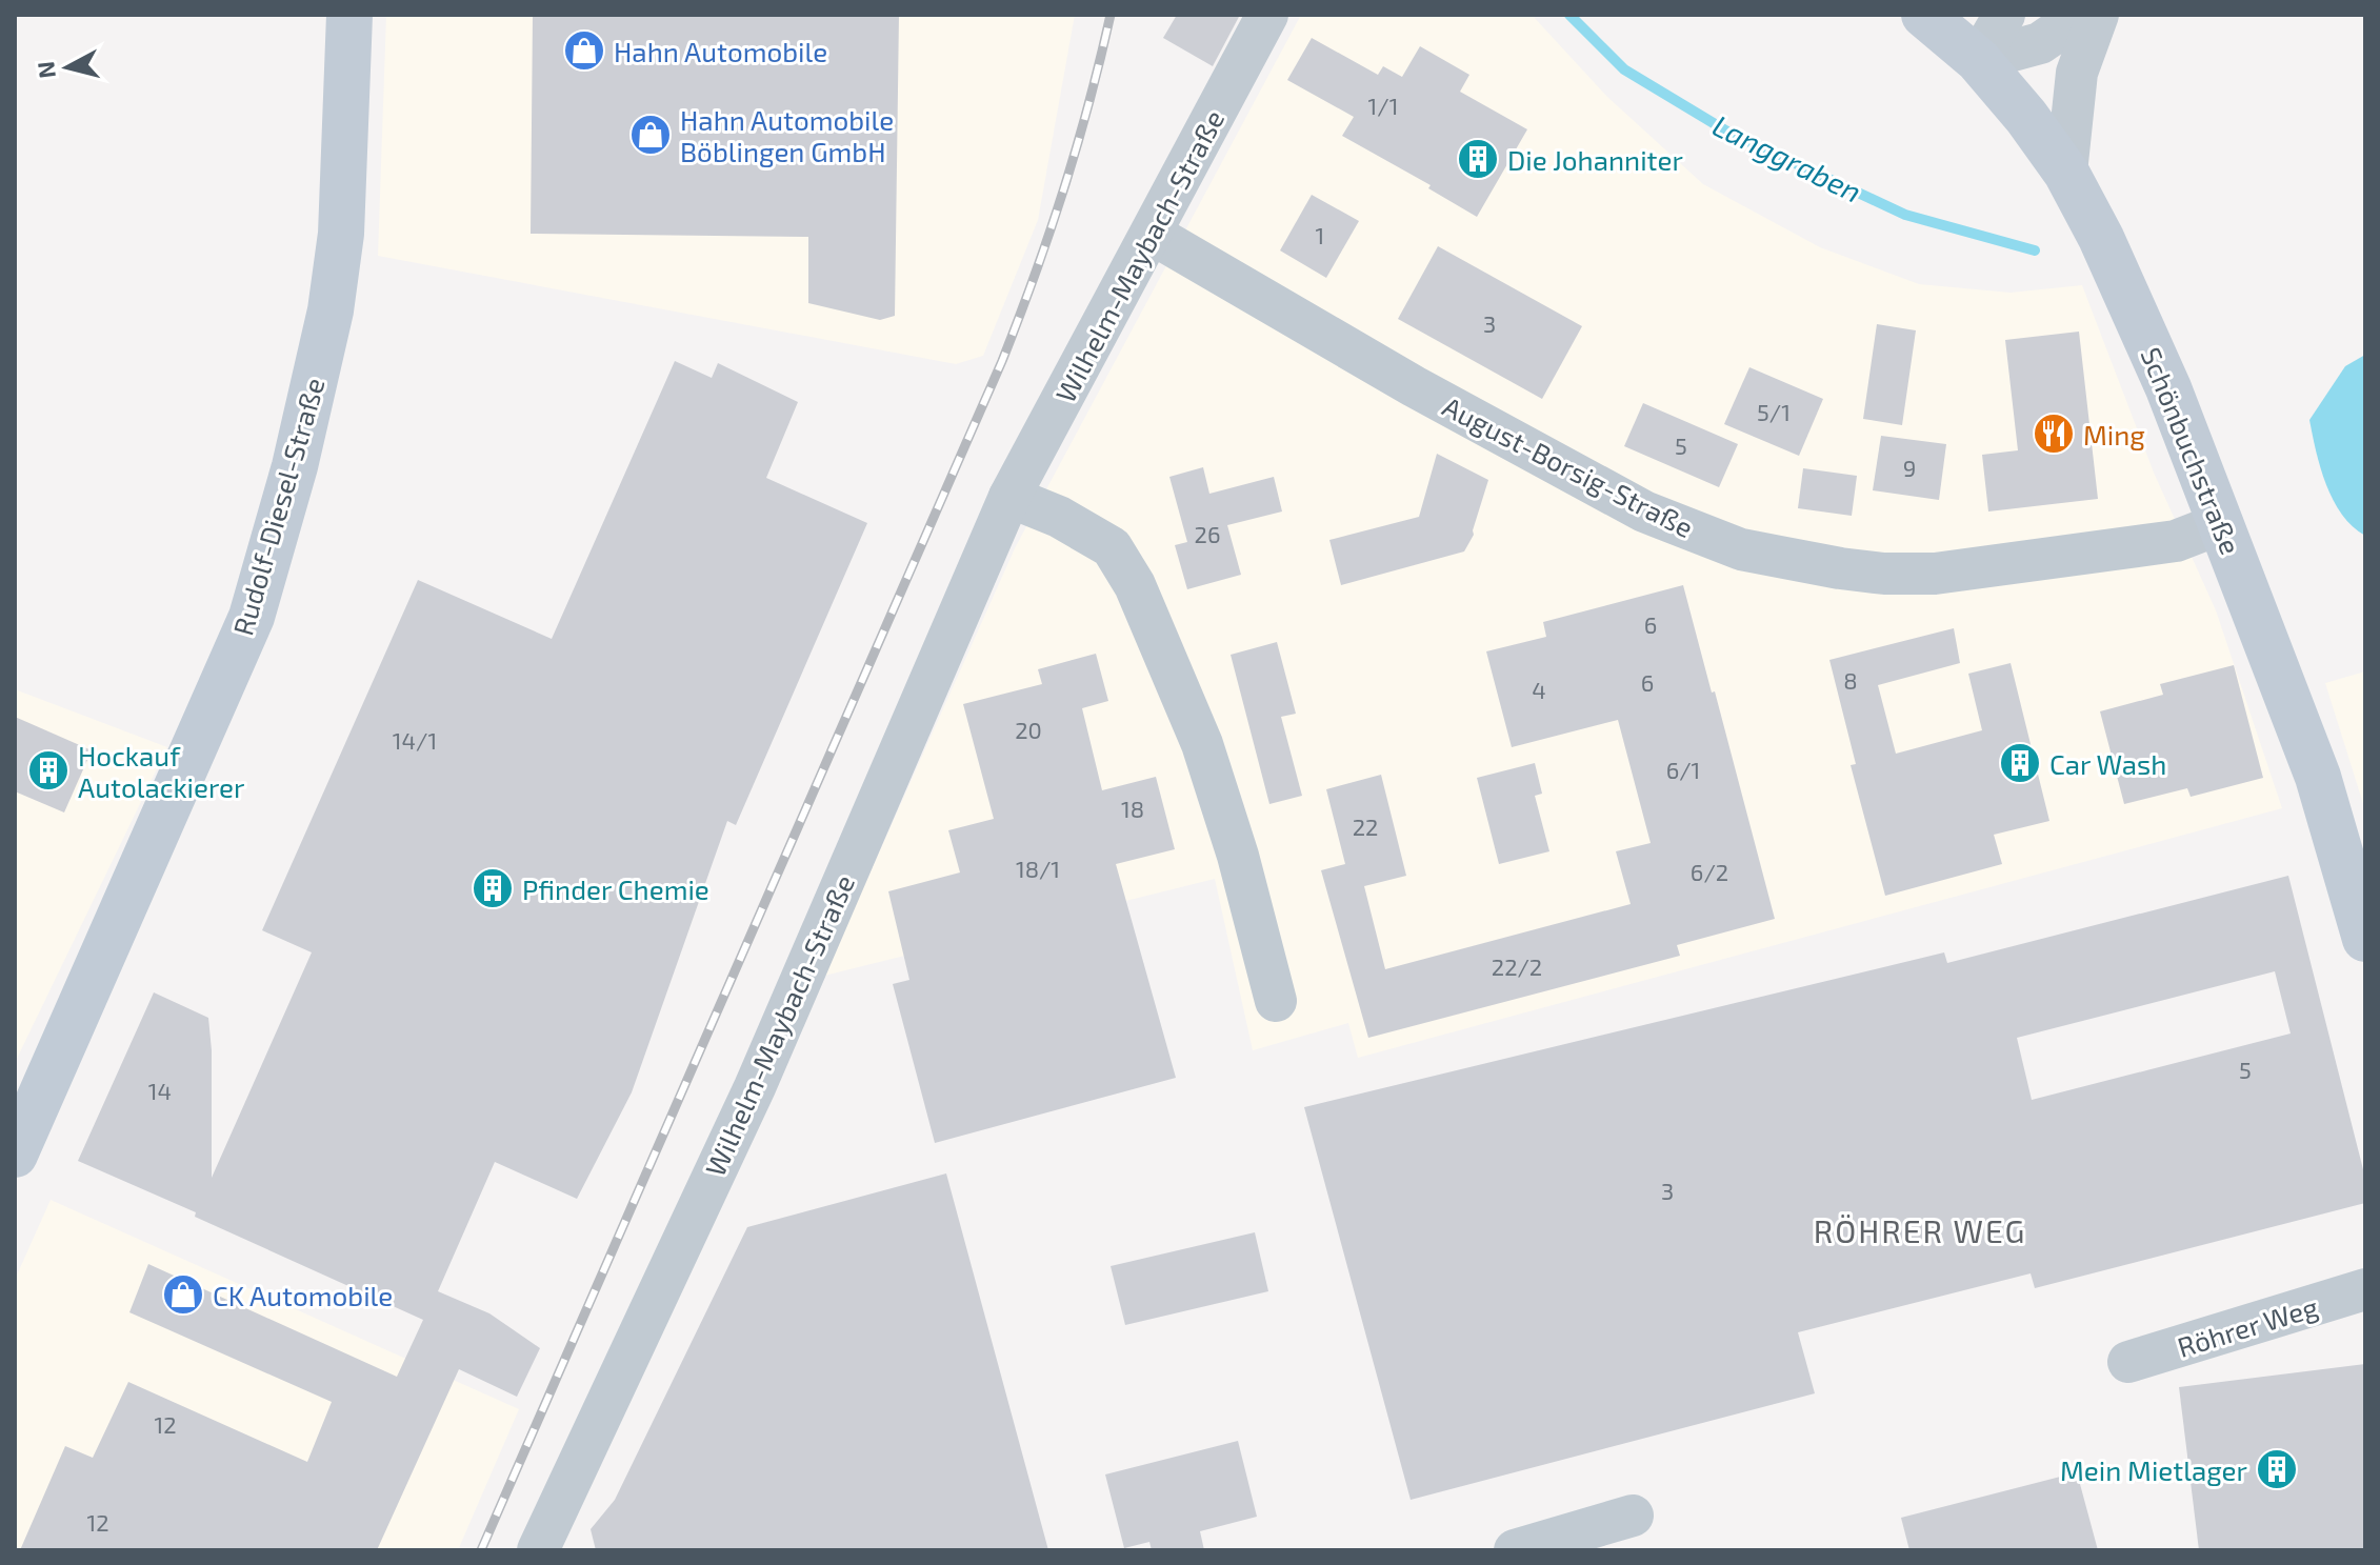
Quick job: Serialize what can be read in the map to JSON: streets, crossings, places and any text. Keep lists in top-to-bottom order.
{
  "streets": {
    "street": [
      "Wilhelm-Maybach-Straße",
      "Schönbuchstraße",
      "August-Borsig-Straße",
      "Rudolf-Diesel-Straße",
      "Röhrer Weg"
    ]
  },
  "crossings": [
    ["Wilhelm-Maybach-Straße", "August-Borsig-Straße"],
    ["Schönbuchstraße", "August-Borsig-Straße"]
  ],
  "districts": ["RÖHRER WEG"],
  "water": ["Langgraben"],
  "places": {
    "shop": ["Hahn Automobile", "Hahn Automobile Böblingen GmbH", "CK Automobile"],
    "building": [
      "Die Johanniter",
      "Car Wash",
      "Hockauf Autolackierer",
      "Pfinder Chemie",
      "Mein Mietlager"
    ],
    "restaurant": ["Ming"]
  },
  "house_numbers": [
    "1/1",
    "1",
    "3",
    "5/1",
    "5",
    "9",
    "26",
    "6",
    "8",
    "6",
    "4",
    "20",
    "14/1",
    "6/1",
    "18",
    "22",
    "18/1",
    "6/2",
    "22/2",
    "5",
    "14",
    "3",
    "12",
    "12"
  ],
  "north": "left"
}
